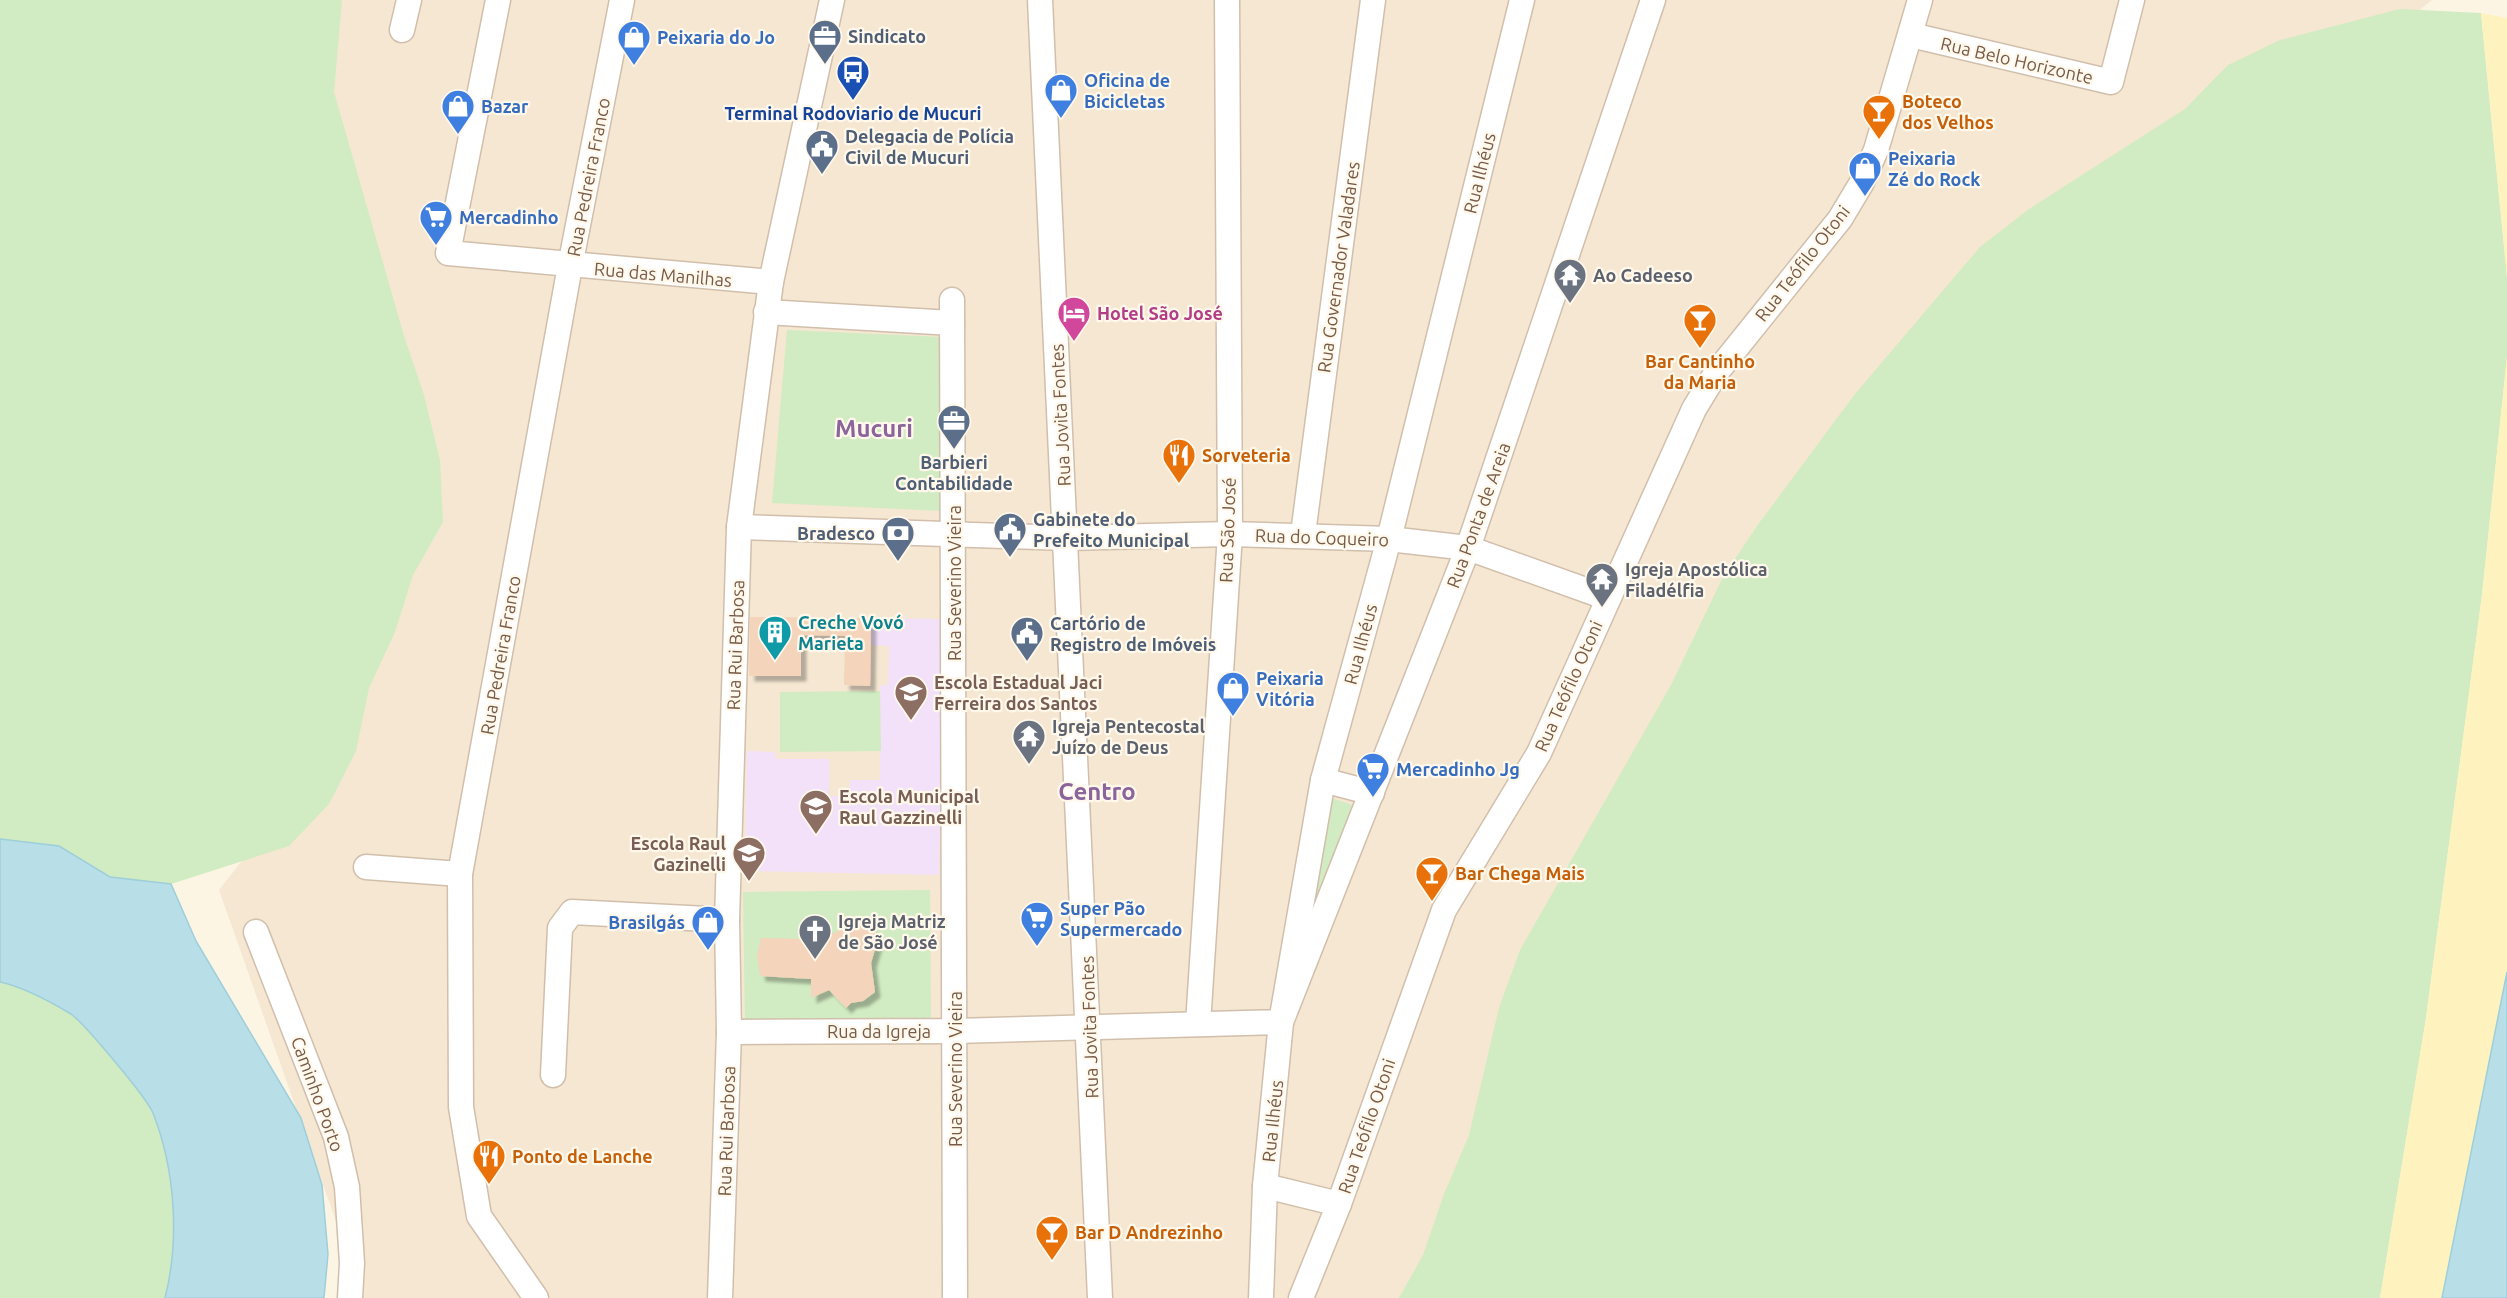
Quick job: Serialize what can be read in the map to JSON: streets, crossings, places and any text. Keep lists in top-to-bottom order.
{
  "streets": {
    "street": [
      "Rua Belo Horizonte",
      "Rua Ilhéus",
      "Rua Pedreira Franco",
      "Rua Teófilo Otoni",
      "Rua Governador Valadares",
      "Rua das Manilhas",
      "Rua Jovita Fontes",
      "Rua Ponta de Areia",
      "Rua São José",
      "Rua do Coqueiro",
      "Rua Severino Vieira",
      "Rua Rui Barbosa",
      "Rua da Igreja",
      "Caminho Porto"
    ]
  },
  "crossings": [
    ["Rua Belo Horizonte", "Rua Teófilo Otoni"],
    ["Rua Ilhéus", "Rua Ponta de Areia"],
    ["Rua Ilhéus", "Rua do Coqueiro"],
    ["Rua Ilhéus", "Rua da Igreja"],
    ["Rua Pedreira Franco", "Rua das Manilhas"],
    ["Rua Teófilo Otoni", "Rua do Coqueiro"],
    ["Rua Governador Valadares", "Rua do Coqueiro"],
    ["Rua das Manilhas", "Rua Rui Barbosa"],
    ["Rua Jovita Fontes", "Rua do Coqueiro"],
    ["Rua Jovita Fontes", "Rua da Igreja"],
    ["Rua Ponta de Areia", "Rua do Coqueiro"],
    ["Rua Ponta de Areia", "Rua da Igreja"],
    ["Rua São José", "Rua do Coqueiro"],
    ["Rua São José", "Rua da Igreja"],
    ["Rua do Coqueiro", "Rua Severino Vieira"],
    ["Rua do Coqueiro", "Rua Rui Barbosa"],
    ["Rua Severino Vieira", "Rua Rui Barbosa"],
    ["Rua Severino Vieira", "Rua da Igreja"],
    ["Rua Rui Barbosa", "Rua da Igreja"]
  ],
  "districts": ["Mucuri", "Centro"],
  "places": {
    "office": ["Sindicato", "Barbieri Contabilidade"],
    "shop": [
      "Peixaria do Jo",
      "Oficina de Bicicletas",
      "Bazar",
      "Peixaria Zé do Rock",
      "Peixaria Vitória",
      "Brasilgás"
    ],
    "bus stop": ["Terminal Rodoviario de Mucuri"],
    "bar": [
      "Boteco dos Velhos",
      "Bar Cantinho da Maria",
      "Bar Chega Mais",
      "Bar D Andrezinho"
    ],
    "public building": ["Delegacia de Polícia Civil de Mucuri", "Gabinete do Prefeito Municipal", "Cartório de Registro de Imóveis"],
    "supermarket": ["Mercadinho", "Mercadinho Jg", "Super Pão Supermercado"],
    "temple": ["Ao Cadeeso", "Igreja Apostólica Filadélfia", "Igreja Pentecostal Juízo de Deus"],
    "hotel": ["Hotel São José"],
    "restaurant": ["Sorveteria", "Ponto de Lanche"],
    "bank": ["Bradesco"],
    "building": ["Creche Vovó Marieta"],
    "school or university": ["Escola Estadual Jaci Ferreira dos Santos", "Escola Municipal Raul Gazzinelli", "Escola Raul Gazinelli"],
    "church": ["Igreja Matriz de São José"]
  }
}
